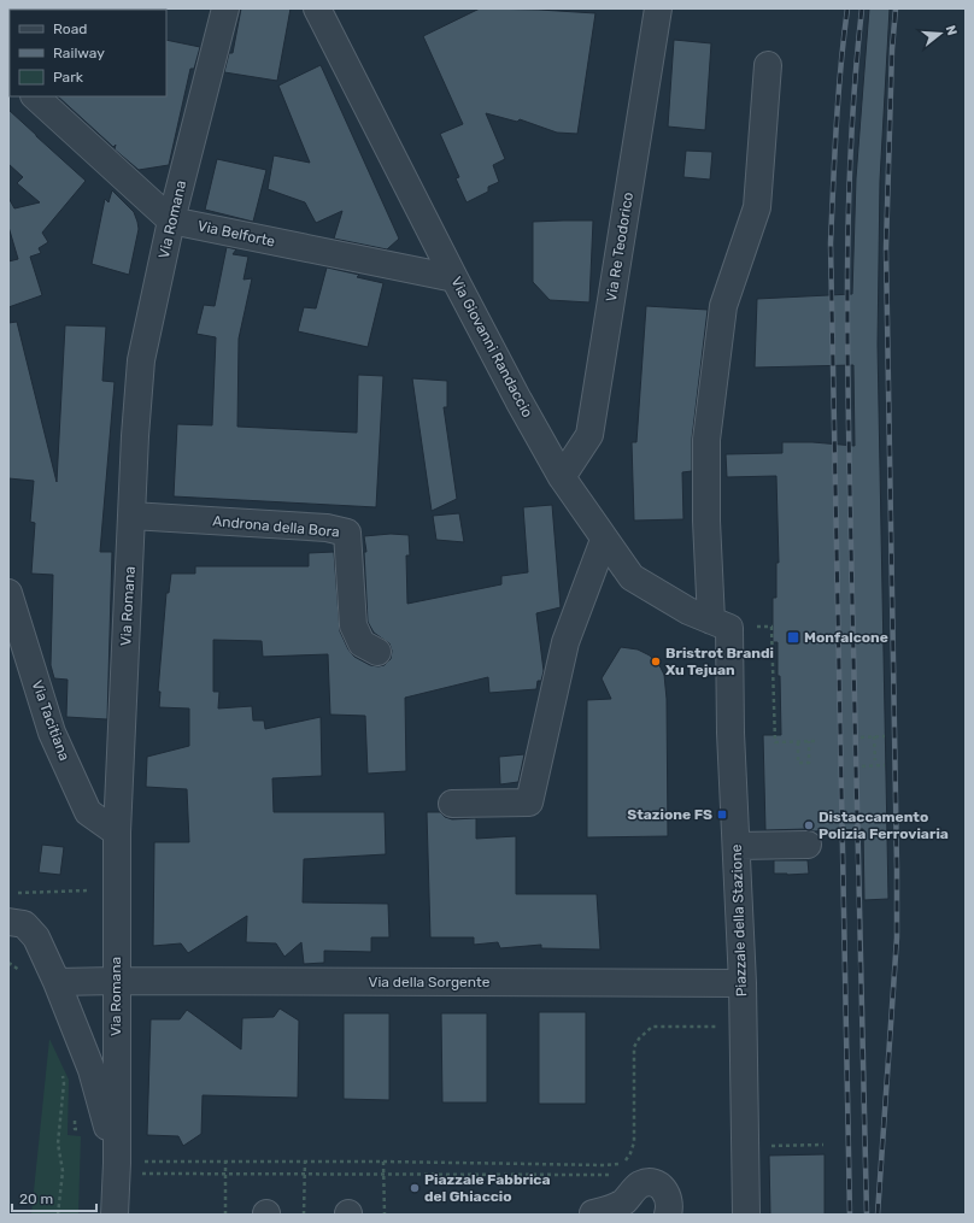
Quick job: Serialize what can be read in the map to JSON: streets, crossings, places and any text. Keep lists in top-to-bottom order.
{
  "streets": {
    "street": [
      "Via Romana",
      "Via Belforte",
      "Via Re Teodorico",
      "Via Giovanni Randaccio",
      "Androna della Bora",
      "Via Tacitiana",
      "Piazzale della Stazione",
      "Via della Sorgente"
    ]
  },
  "crossings": [
    ["Via Romana", "Via Belforte"],
    ["Via Romana", "Androna della Bora"],
    ["Via Romana", "Via Tacitiana"],
    ["Via Romana", "Via della Sorgente"],
    ["Via Belforte", "Via Giovanni Randaccio"],
    ["Via Re Teodorico", "Via Giovanni Randaccio"],
    ["Via Giovanni Randaccio", "Piazzale della Stazione"],
    ["Piazzale della Stazione", "Via della Sorgente"]
  ],
  "places": {
    "transit": ["Monfalcone", "Stazione FS"],
    "other": ["Bristrot Brandi Xu Tejuan", "Distaccamento Polizia Ferroviaria", "Piazzale Fabbrica del Ghiaccio"]
  },
  "legend": ["Road", "Railway", "Park"],
  "scale_bar": "20 m",
  "north": "right"
}
